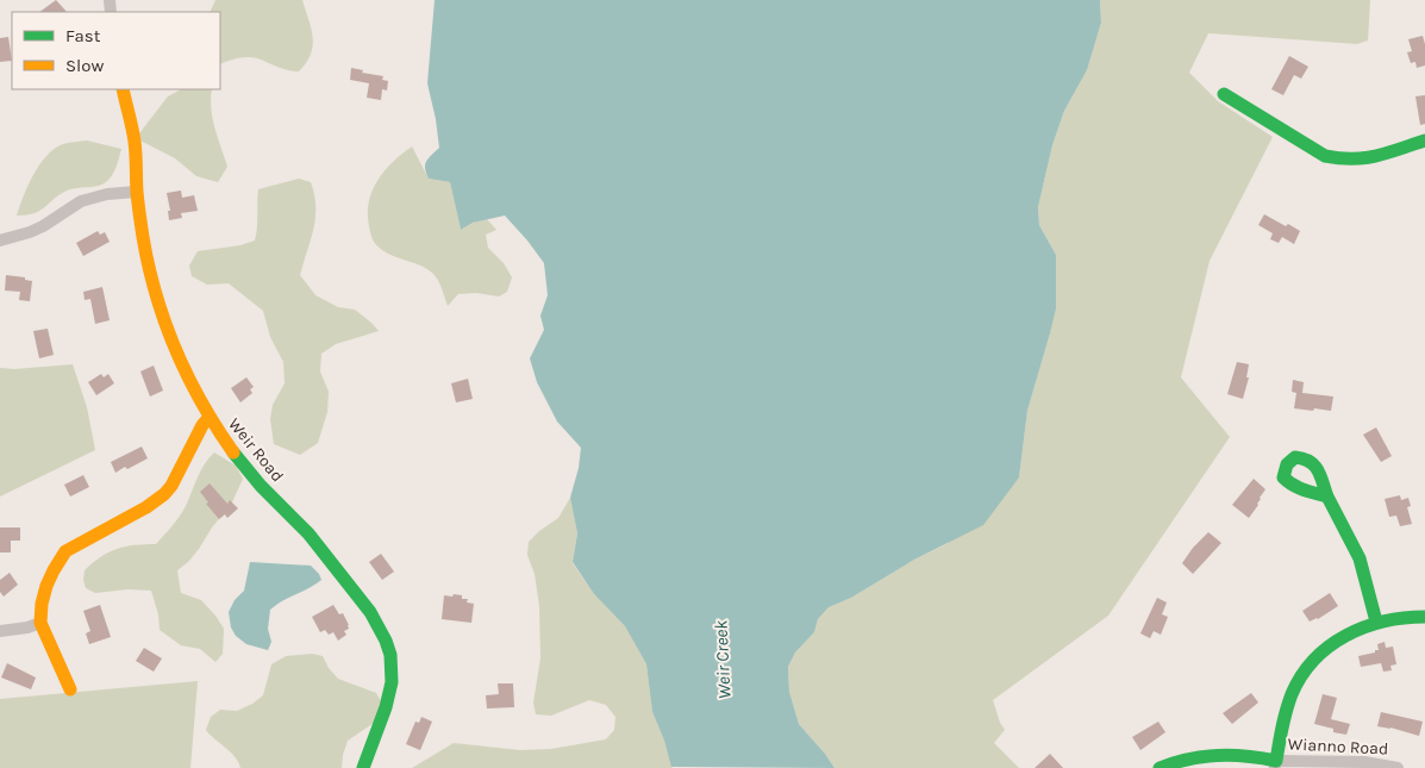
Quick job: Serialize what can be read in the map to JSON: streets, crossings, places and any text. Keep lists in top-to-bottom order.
{
  "streets": {
    "street": ["Weir Road", "Wianno Road"]
  },
  "water": ["Weir Creek"],
  "legend": ["Fast", "Slow"]
}
